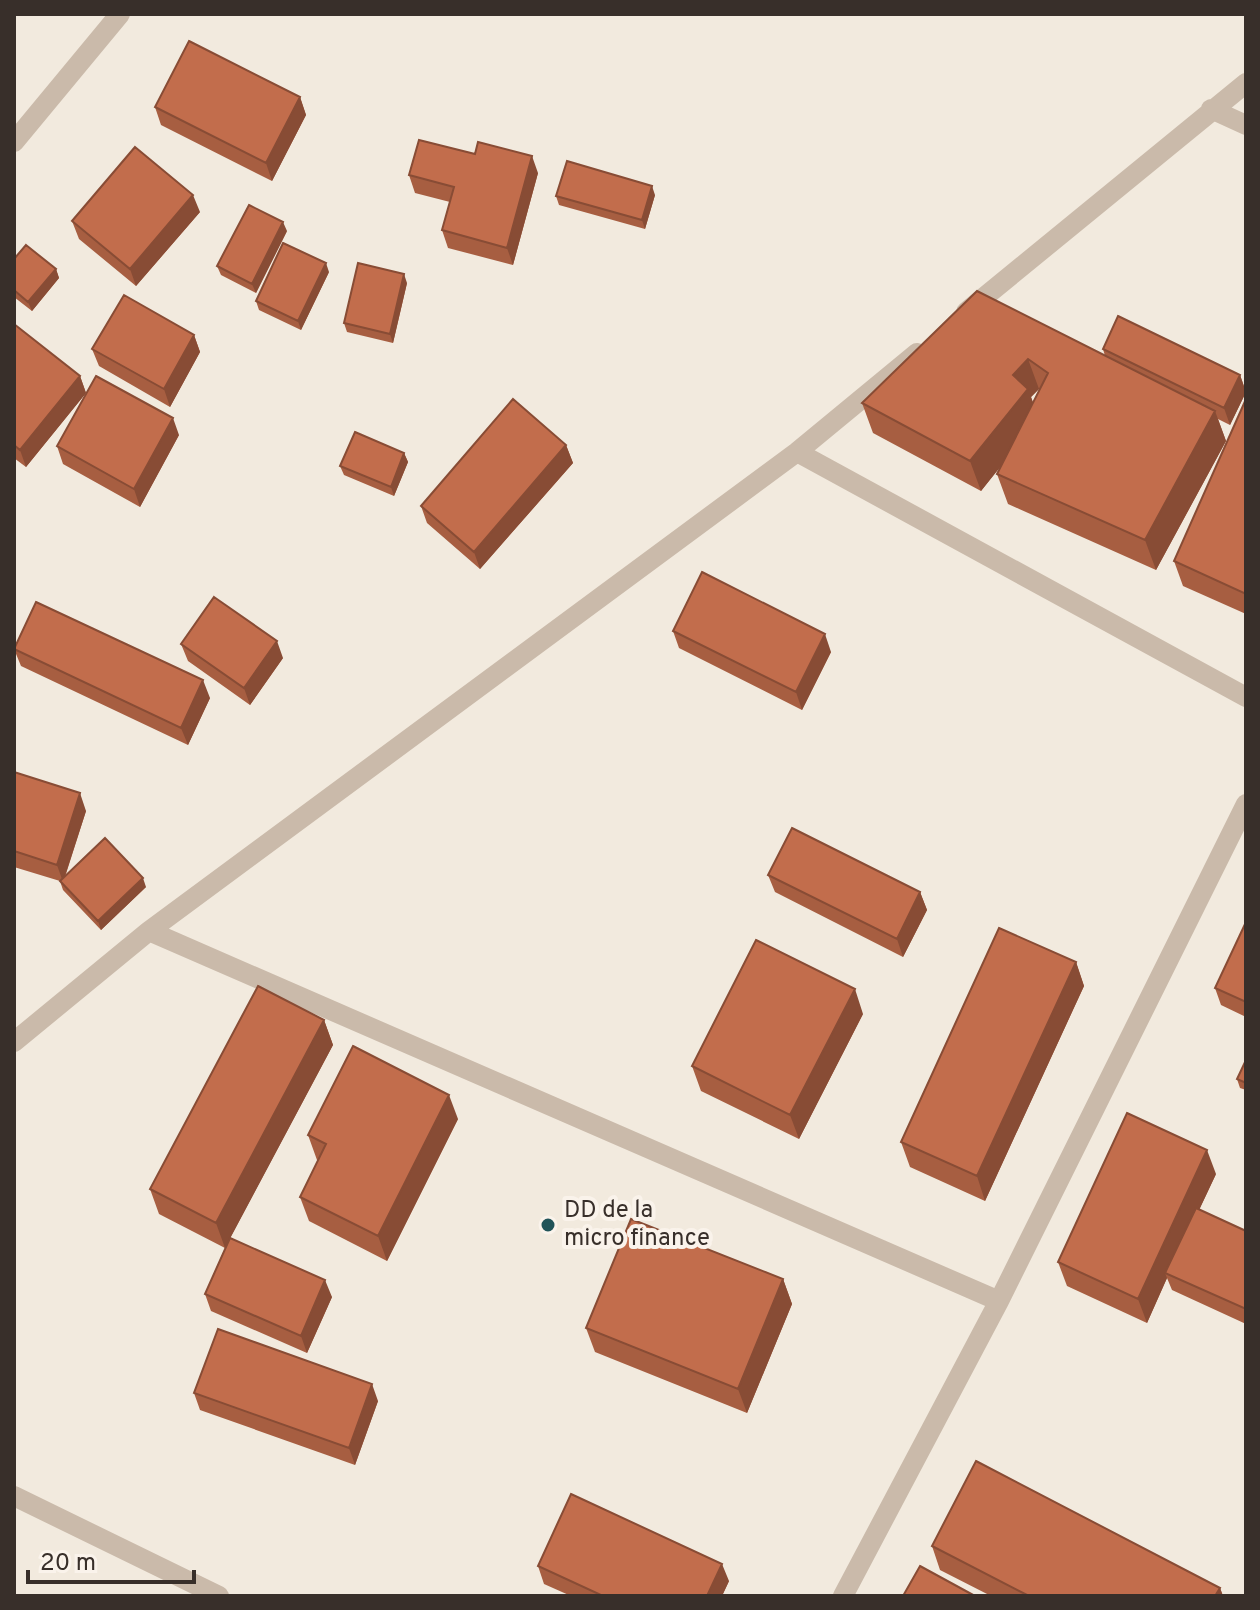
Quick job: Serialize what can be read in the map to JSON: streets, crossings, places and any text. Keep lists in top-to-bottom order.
{
  "places": ["DD de la micro finance"],
  "scale_bar": "20 m"
}
